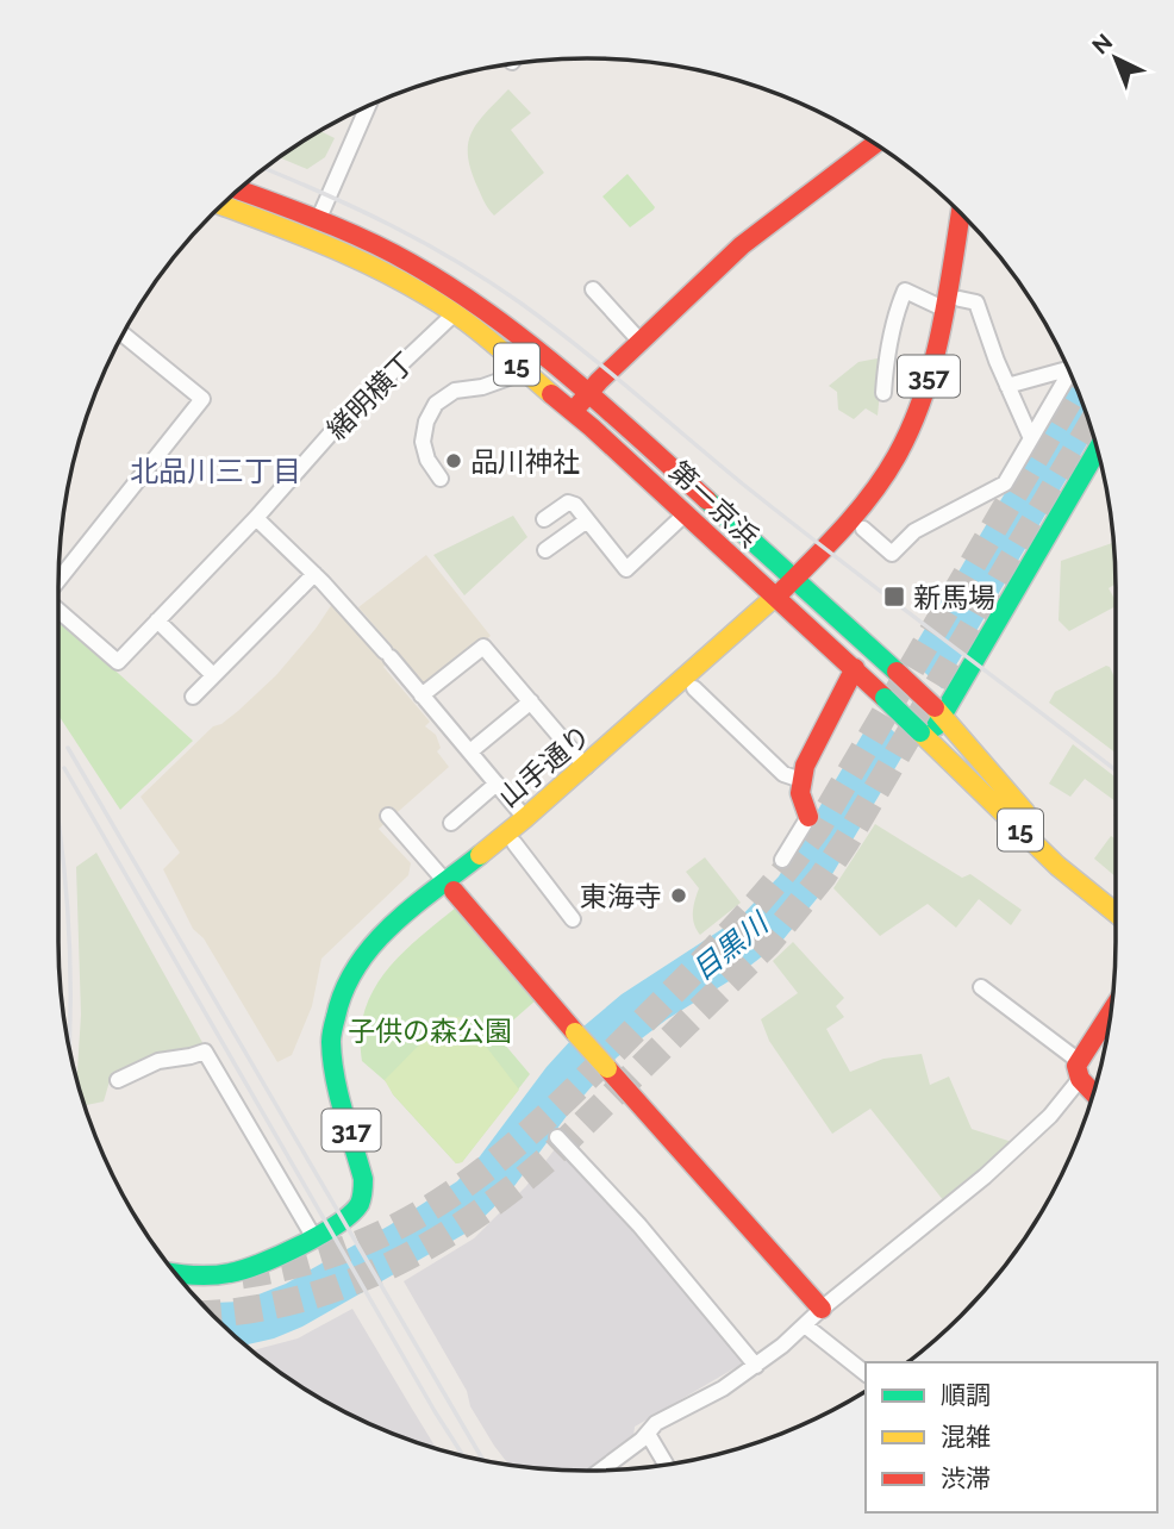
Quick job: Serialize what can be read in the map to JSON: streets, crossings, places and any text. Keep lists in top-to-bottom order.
{
  "streets": {
    "main road": [
      "15",
      "357",
      "第一京浜",
      "山手通り",
      "317"
    ],
    "street": ["緒明横丁"]
  },
  "crossings": [
    ["緒明横丁", "第一京浜"],
    ["第一京浜", "山手通り"]
  ],
  "districts": ["北品川三丁目"],
  "water": ["目黒川"],
  "parks": ["子供の森公園"],
  "places": {
    "other": ["品川神社", "東海寺"],
    "transit": ["新馬場"]
  },
  "legend": ["順調", "混雑", "渋滞"],
  "north": "top left"
}
